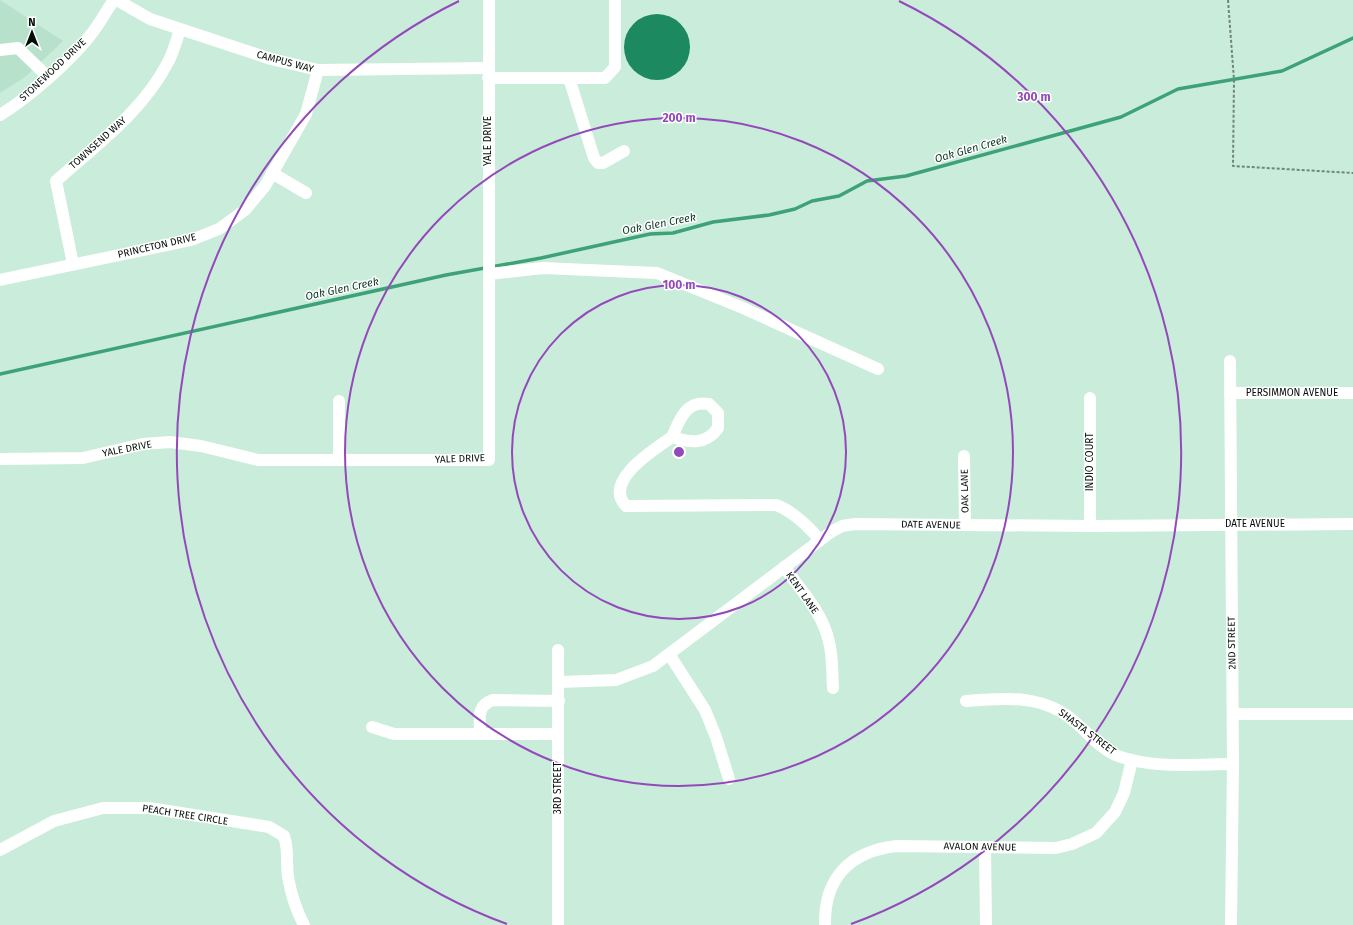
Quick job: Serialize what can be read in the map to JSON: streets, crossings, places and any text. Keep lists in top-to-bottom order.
{
  "streets": {
    "street": [
      "CAMPUS WAY",
      "STONEWOOD DRIVE",
      "YALE DRIVE",
      "TOWNSEND WAY",
      "PRINCETON DRIVE",
      "PERSIMMON AVENUE",
      "INDIO COURT",
      "OAK LANE",
      "DATE AVENUE",
      "KENT LANE",
      "2ND STREET",
      "SHASTA STREET",
      "3RD STREET",
      "PEACH TREE CIRCLE",
      "AVALON AVENUE"
    ]
  },
  "crossings": [
    ["CAMPUS WAY", "STONEWOOD DRIVE"],
    ["CAMPUS WAY", "YALE DRIVE"],
    ["CAMPUS WAY", "TOWNSEND WAY"],
    ["CAMPUS WAY", "PRINCETON DRIVE"],
    ["TOWNSEND WAY", "PRINCETON DRIVE"],
    ["PERSIMMON AVENUE", "2ND STREET"],
    ["INDIO COURT", "DATE AVENUE"],
    ["OAK LANE", "DATE AVENUE"],
    ["DATE AVENUE", "KENT LANE"],
    ["DATE AVENUE", "2ND STREET"],
    ["DATE AVENUE", "3RD STREET"],
    ["2ND STREET", "SHASTA STREET"],
    ["SHASTA STREET", "AVALON AVENUE"]
  ],
  "water": ["Oak Glen Creek"],
  "north": "top",
  "rings": ["300 m", "200 m", "100 m"]
}
